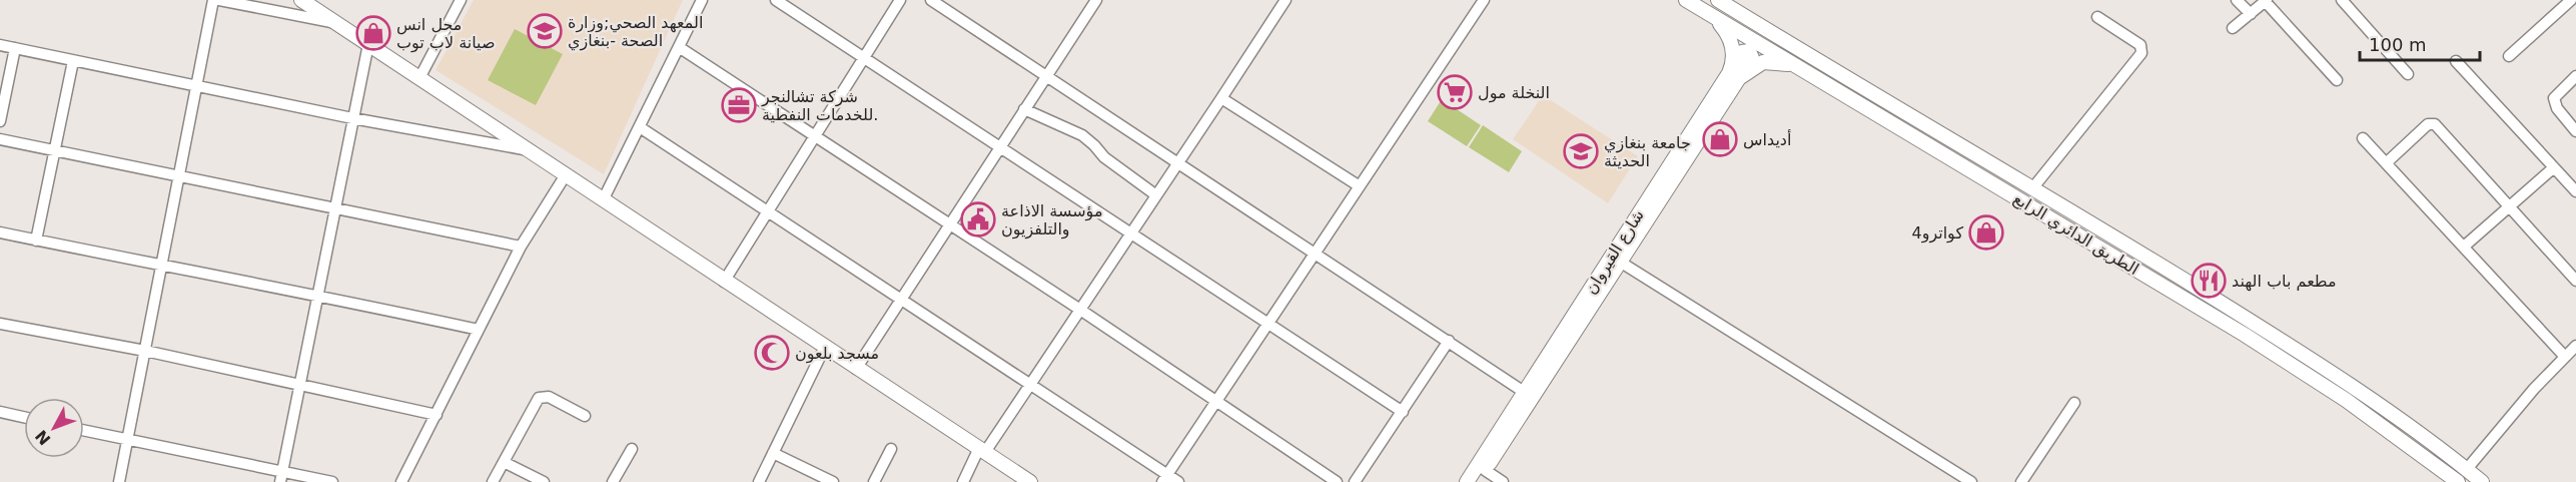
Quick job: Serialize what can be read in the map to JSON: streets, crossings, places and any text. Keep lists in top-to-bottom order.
{
  "streets": {
    "main road": ["الطريق الدائري الرابع", "شارع القيروان"]
  },
  "crossings": [
    ["الطريق الدائري الرابع", "شارع القيروان"]
  ],
  "places": {
    "school or university": ["المعهد الصحي;وزارة الصحة -بنغازي", "جامعة بنغازي الحديثة"],
    "shop": ["محل انس صيانة لاب توب", "أديداس", "كواترو4"],
    "supermarket": ["النخلة مول"],
    "office": ["شركة تشالنجر للخدمات النفطية."],
    "public building": ["مؤسسة الاذاعة والتلفزيون"],
    "restaurant": ["مطعم باب الهند"],
    "mosque": ["مسجد بلعون"]
  },
  "scale_bar": "100 m",
  "north": "bottom left"
}
